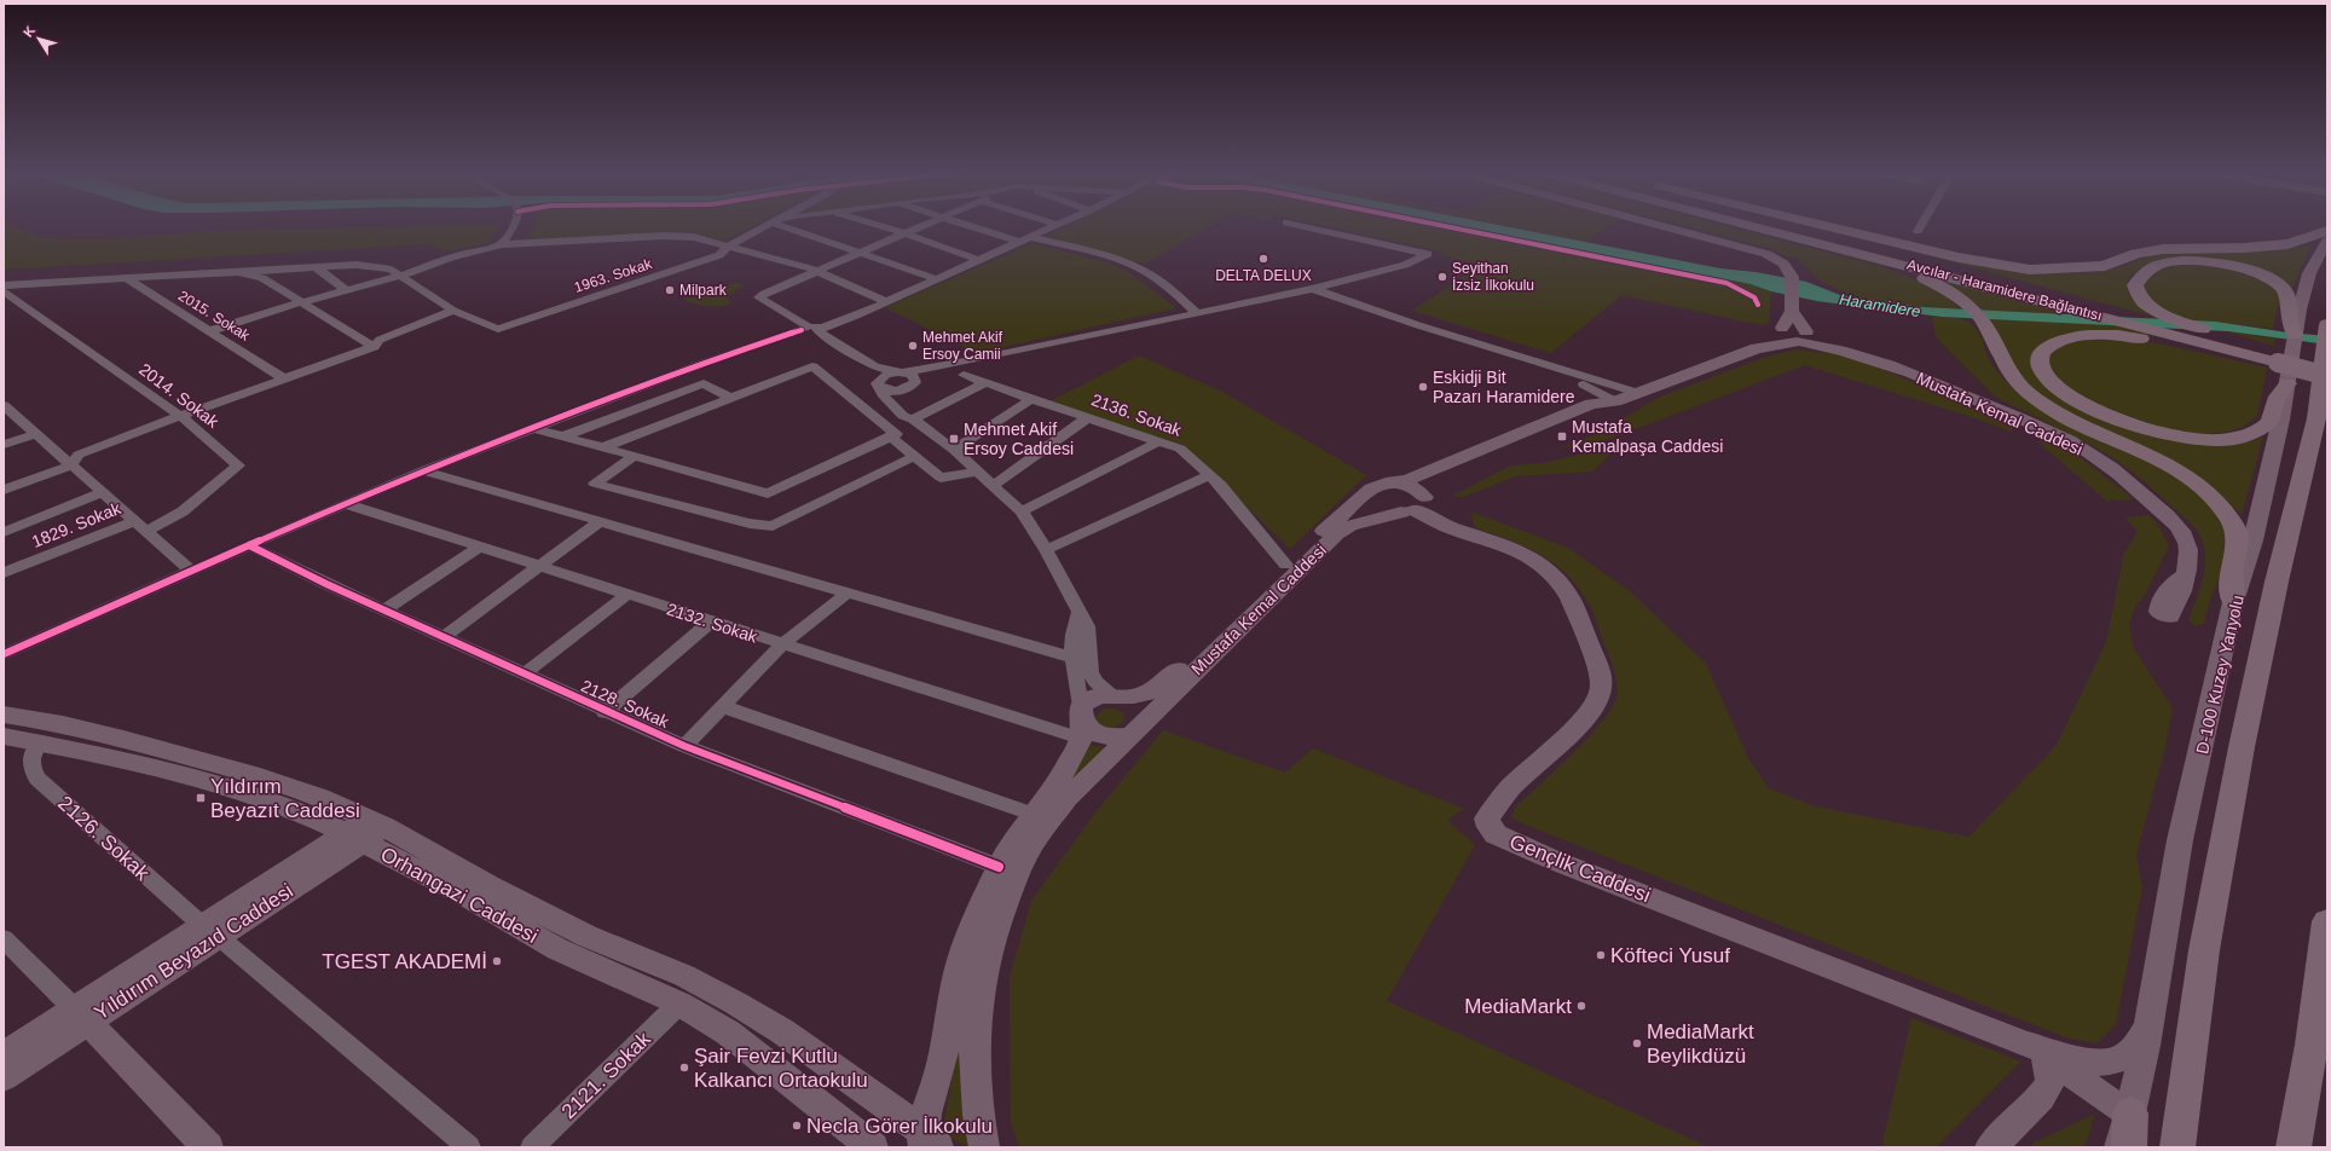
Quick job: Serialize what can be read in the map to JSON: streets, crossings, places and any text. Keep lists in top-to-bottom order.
{
  "streets": {
    "highway": ["Avcılar - Haramidere Bağlantısı"],
    "main road": [
      "Mustafa Kemal Caddesi",
      "D-100 Kuzey Yanyolu",
      "Gençlik Caddesi",
      "Orhangazi Caddesi",
      "Yıldırım Beyazıd Caddesi"
    ],
    "street": [
      "1963. Sokak",
      "2015. Sokak",
      "2014. Sokak",
      "2136. Sokak",
      "1829. Sokak",
      "2132. Sokak",
      "2128. Sokak",
      "2126. Sokak",
      "2121. Sokak"
    ]
  },
  "crossings": [
    ["2014. Sokak", "1829. Sokak"],
    ["Mustafa Kemal Caddesi", "2136. Sokak"],
    ["Mustafa Kemal Caddesi", "2132. Sokak"],
    ["Mustafa Kemal Caddesi", "Gençlik Caddesi"],
    ["2126. Sokak", "Orhangazi Caddesi"],
    ["2126. Sokak", "Yıldırım Beyazıd Caddesi"],
    ["Orhangazi Caddesi", "Yıldırım Beyazıd Caddesi"],
    ["Orhangazi Caddesi", "2121. Sokak"]
  ],
  "water": ["Haramidere"],
  "places": {
    "other": [
      "DELTA DELUX",
      "Seyithan İzsiz İlkokulu",
      "Milpark",
      "Mehmet Akif Ersoy Camii",
      "Eskidji Bit Pazarı Haramidere",
      "Köfteci Yusuf",
      "TGEST AKADEMİ",
      "MediaMarkt",
      "MediaMarkt Beylikdüzü",
      "Şair Fevzi Kutlu Kalkancı Ortaokulu",
      "Necla Görer İlkokulu"
    ],
    "transit": ["Mustafa Kemalpaşa Caddesi", "Mehmet Akif Ersoy Caddesi", "Yıldırım Beyazıt Caddesi"]
  },
  "north": "top left"
}
